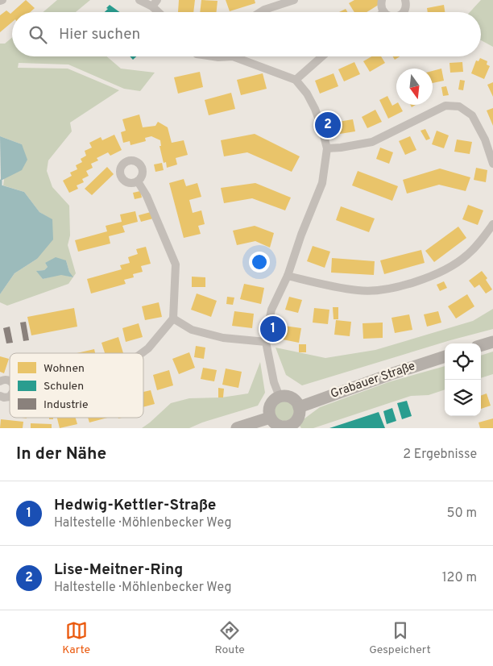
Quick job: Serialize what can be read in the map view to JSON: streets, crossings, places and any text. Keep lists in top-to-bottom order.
{
  "streets": {
    "main road": ["Grabauer Straße"]
  },
  "legend": ["Wohnen", "Schulen", "Industrie"],
  "north": "bottom",
  "page": {
    "search": "Hier suchen",
    "pins": ["2", "1"],
    "heading": ["In der Nähe", "2 Ergebnisse"],
    "list": [
      {
        "mark": "1",
        "name": "Hedwig-Kettler-Straße",
        "note": "Haltestelle · Möhlenbecker Weg",
        "value": "50 m"
      },
      {
        "mark": "2",
        "name": "Lise-Meitner-Ring",
        "note": "Haltestelle · Möhlenbecker Weg",
        "value": "120 m"
      }
    ],
    "nav": ["Karte", "Route", "Gespeichert"]
  }
}
